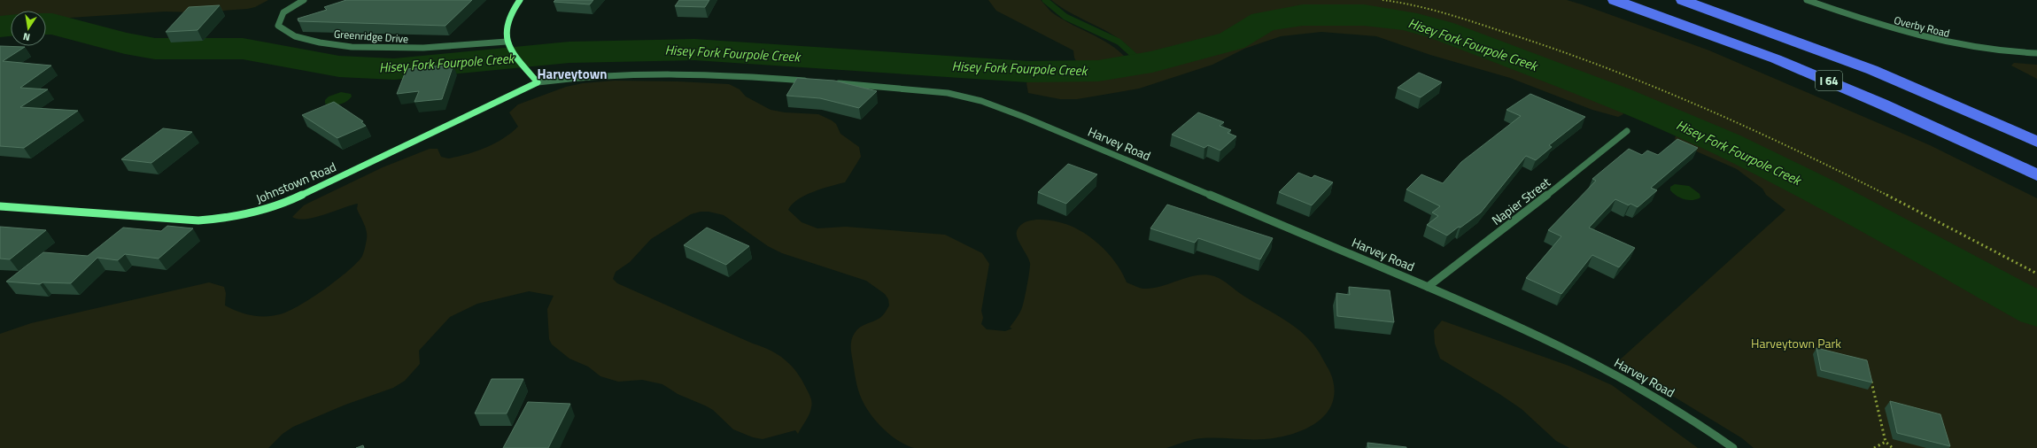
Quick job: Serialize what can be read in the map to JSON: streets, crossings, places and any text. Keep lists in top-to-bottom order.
{
  "streets": {
    "highway": ["I 64"],
    "street": [
      "Overby Road",
      "Greenridge Drive",
      "Harvey Road",
      "Johnstown Road",
      "Napier Street"
    ]
  },
  "crossings": [
    ["Harvey Road", "Napier Street"]
  ],
  "districts": ["Harveytown"],
  "water": ["Hisey Fork Fourpole Creek"],
  "parks": ["Harveytown Park"],
  "north": "bottom"
}
